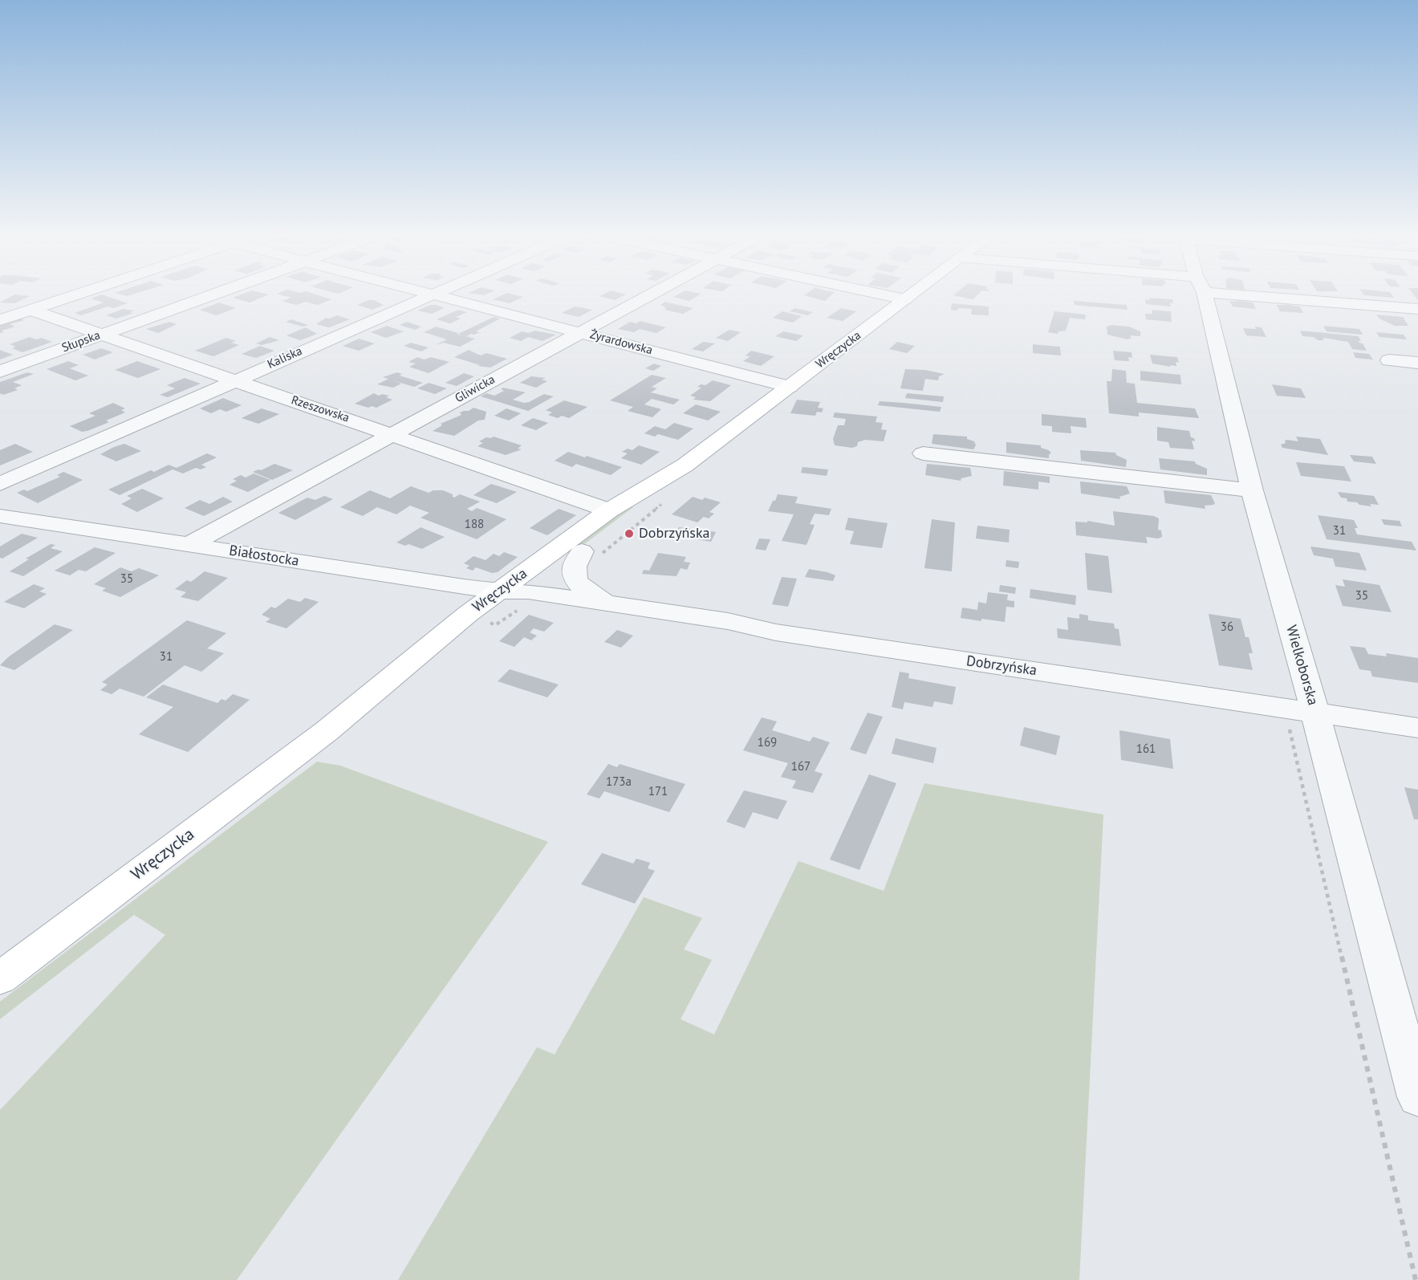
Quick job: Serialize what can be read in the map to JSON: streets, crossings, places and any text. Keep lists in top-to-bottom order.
{
  "streets": {
    "main road": ["Wręczycka"],
    "street": [
      "Słupska",
      "Żyrardowska",
      "Kaliska",
      "Gliwicka",
      "Rzeszowska",
      "Białostocka",
      "Wielkoborska",
      "Dobrzyńska"
    ]
  },
  "crossings": [
    ["Słupska", "Rzeszowska"],
    ["Żyrardowska", "Wręczycka"],
    ["Żyrardowska", "Kaliska"],
    ["Żyrardowska", "Gliwicka"],
    ["Wręczycka", "Rzeszowska"],
    ["Wręczycka", "Białostocka"],
    ["Wręczycka", "Dobrzyńska"],
    ["Kaliska", "Rzeszowska"],
    ["Gliwicka", "Rzeszowska"],
    ["Gliwicka", "Białostocka"],
    ["Białostocka", "Dobrzyńska"],
    ["Wielkoborska", "Dobrzyńska"]
  ],
  "places": ["Dobrzyńska"],
  "house_numbers": [
    "188",
    "31",
    "35",
    "35",
    "36",
    "31",
    "169",
    "161",
    "167",
    "173a",
    "171"
  ]
}
